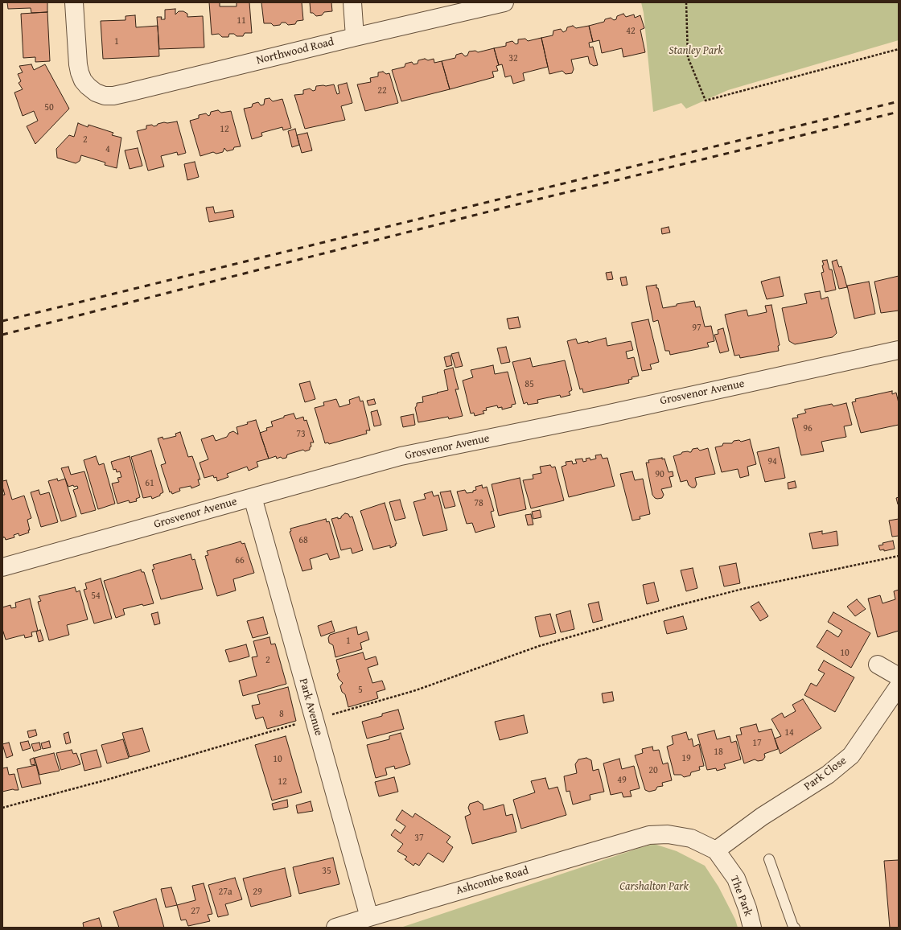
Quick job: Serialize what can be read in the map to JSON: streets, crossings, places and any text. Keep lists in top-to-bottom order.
{
  "streets": {
    "street": [
      "Northwood Road",
      "Grosvenor Avenue",
      "Park Avenue",
      "Park Close",
      "Ashcombe Road",
      "The Park"
    ]
  },
  "crossings": [
    ["Grosvenor Avenue", "Park Avenue"],
    ["Park Avenue", "Ashcombe Road"],
    ["Park Close", "The Park"],
    ["Ashcombe Road", "The Park"]
  ],
  "parks": ["Stanley Park", "Carshalton Park"],
  "house_numbers": [
    "11",
    "42",
    "1",
    "32",
    "22",
    "50",
    "12",
    "2",
    "4",
    "97",
    "85",
    "96",
    "73",
    "94",
    "90",
    "61",
    "78",
    "68",
    "66",
    "54",
    "1",
    "10",
    "2",
    "5",
    "8",
    "14",
    "17",
    "18",
    "19",
    "10",
    "20",
    "49",
    "12",
    "37",
    "35",
    "27a",
    "29",
    "27"
  ]
}
